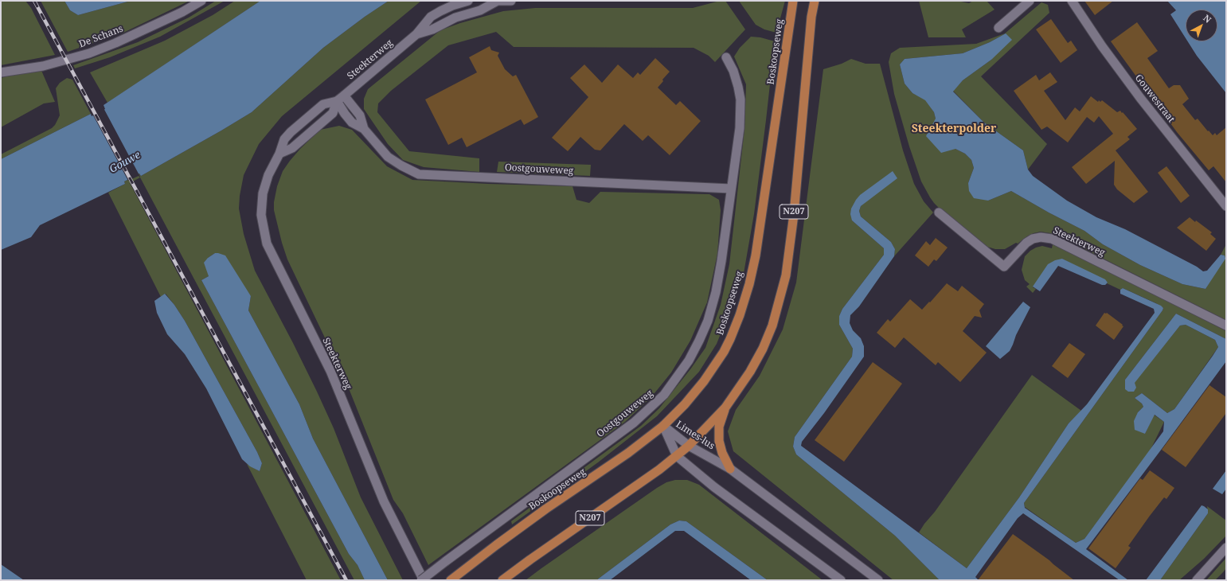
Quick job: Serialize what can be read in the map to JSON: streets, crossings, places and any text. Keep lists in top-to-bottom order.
{
  "streets": {
    "main road": ["Boskoopseweg", "N207"],
    "street": [
      "De Schans",
      "Steekterweg",
      "Gouwestraat",
      "Oostgouweweg",
      "Limes-lus"
    ]
  },
  "crossings": [
    ["Boskoopseweg", "Limes-lus"],
    ["Steekterweg", "Oostgouweweg"],
    ["N207", "Limes-lus"]
  ],
  "districts": ["Steekterpolder"],
  "water": ["Gouwe"],
  "north": "top right"
}
